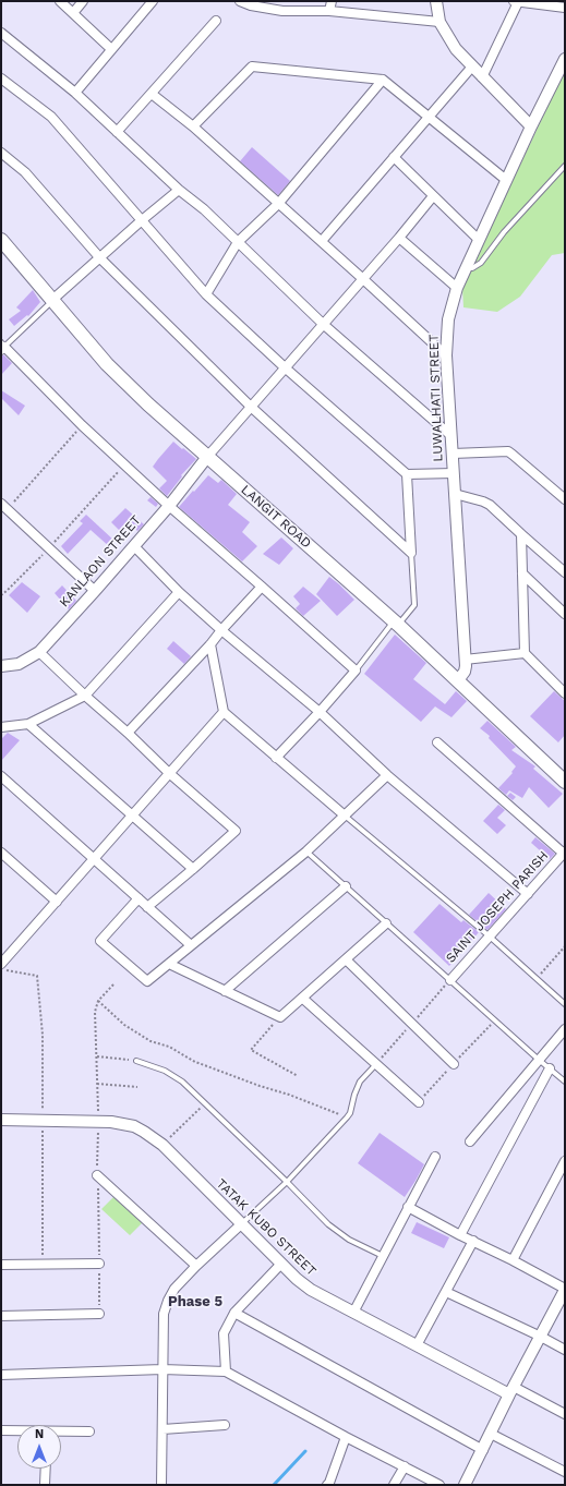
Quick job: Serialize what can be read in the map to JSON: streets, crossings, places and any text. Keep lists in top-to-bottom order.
{
  "streets": {
    "main road": ["LANGIT ROAD"],
    "street": [
      "LUWALHATI STREET",
      "KANLAON STREET",
      "SAINT JOSEPH PARISH",
      "TATAK KUBO STREET"
    ]
  },
  "crossings": [
    ["LUWALHATI STREET", "LANGIT ROAD"],
    ["LANGIT ROAD", "KANLAON STREET"]
  ],
  "districts": ["Phase 5"],
  "north": "top"
}
